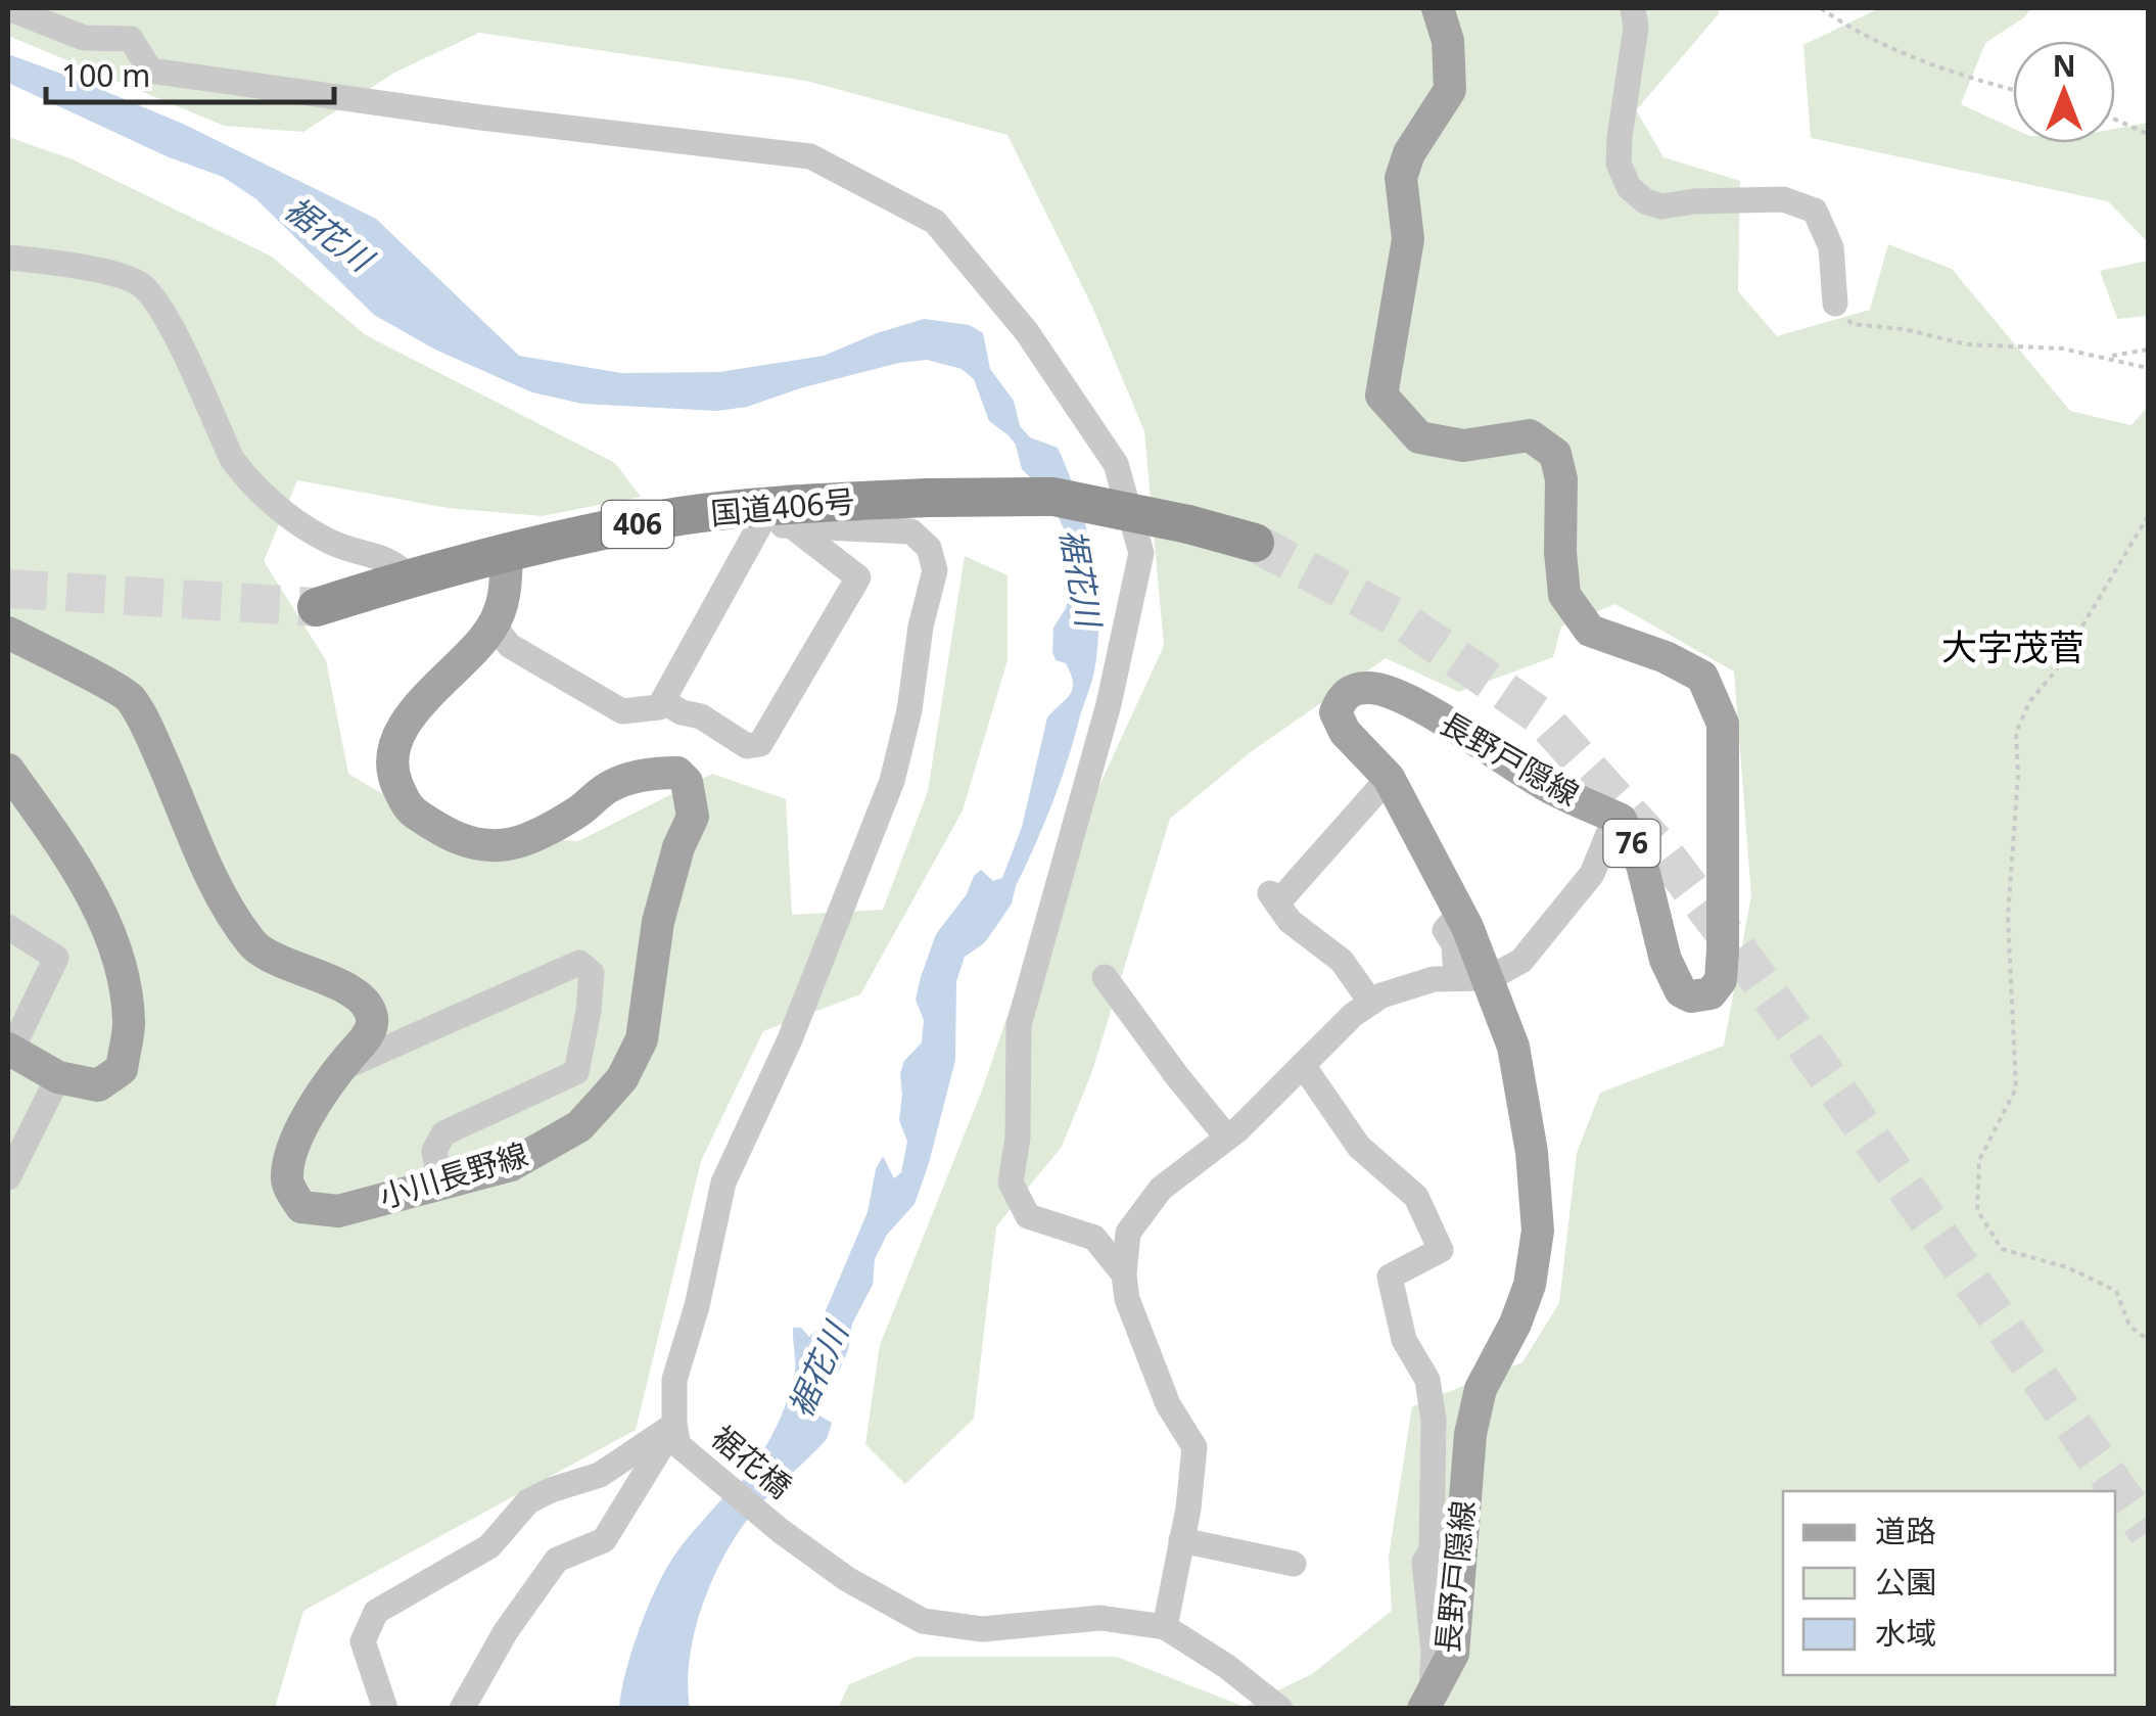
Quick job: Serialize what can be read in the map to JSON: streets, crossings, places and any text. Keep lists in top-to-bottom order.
{
  "streets": {
    "highway": ["国道406号", "406"],
    "main road": ["長野戸隠線", "76", "小川長野線"],
    "street": ["裾花橋"]
  },
  "crossings": [
    ["国道406号", "小川長野線"]
  ],
  "districts": ["大字茂菅"],
  "water": ["裾花川"],
  "legend": ["道路", "公園", "水域"],
  "scale_bar": "100 m",
  "north": "top"
}
